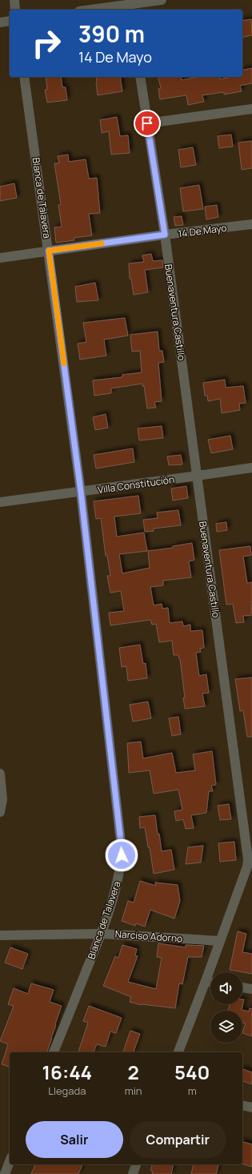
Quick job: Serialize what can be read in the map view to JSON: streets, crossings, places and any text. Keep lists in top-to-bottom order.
{
  "streets": {
    "street": [
      "Blanca de Talavera",
      "14 De Mayo",
      "Buenaventura Castillo",
      "Villa Constitución",
      "Narciso Adorno"
    ]
  },
  "crossings": [
    ["Blanca de Talavera", "14 De Mayo"],
    ["Blanca de Talavera", "Villa Constitución"],
    ["Blanca de Talavera", "Narciso Adorno"],
    ["14 De Mayo", "Buenaventura Castillo"],
    ["Buenaventura Castillo", "Villa Constitución"],
    ["Buenaventura Castillo", "Narciso Adorno"]
  ],
  "page": {
    "turn": ["390 m", "14 De Mayo"],
    "eta": [
      "16:44",
      "Llegada",
      "2",
      "min",
      "540",
      "m"
    ],
    "buttons": ["Salir", "Compartir"]
  }
}
